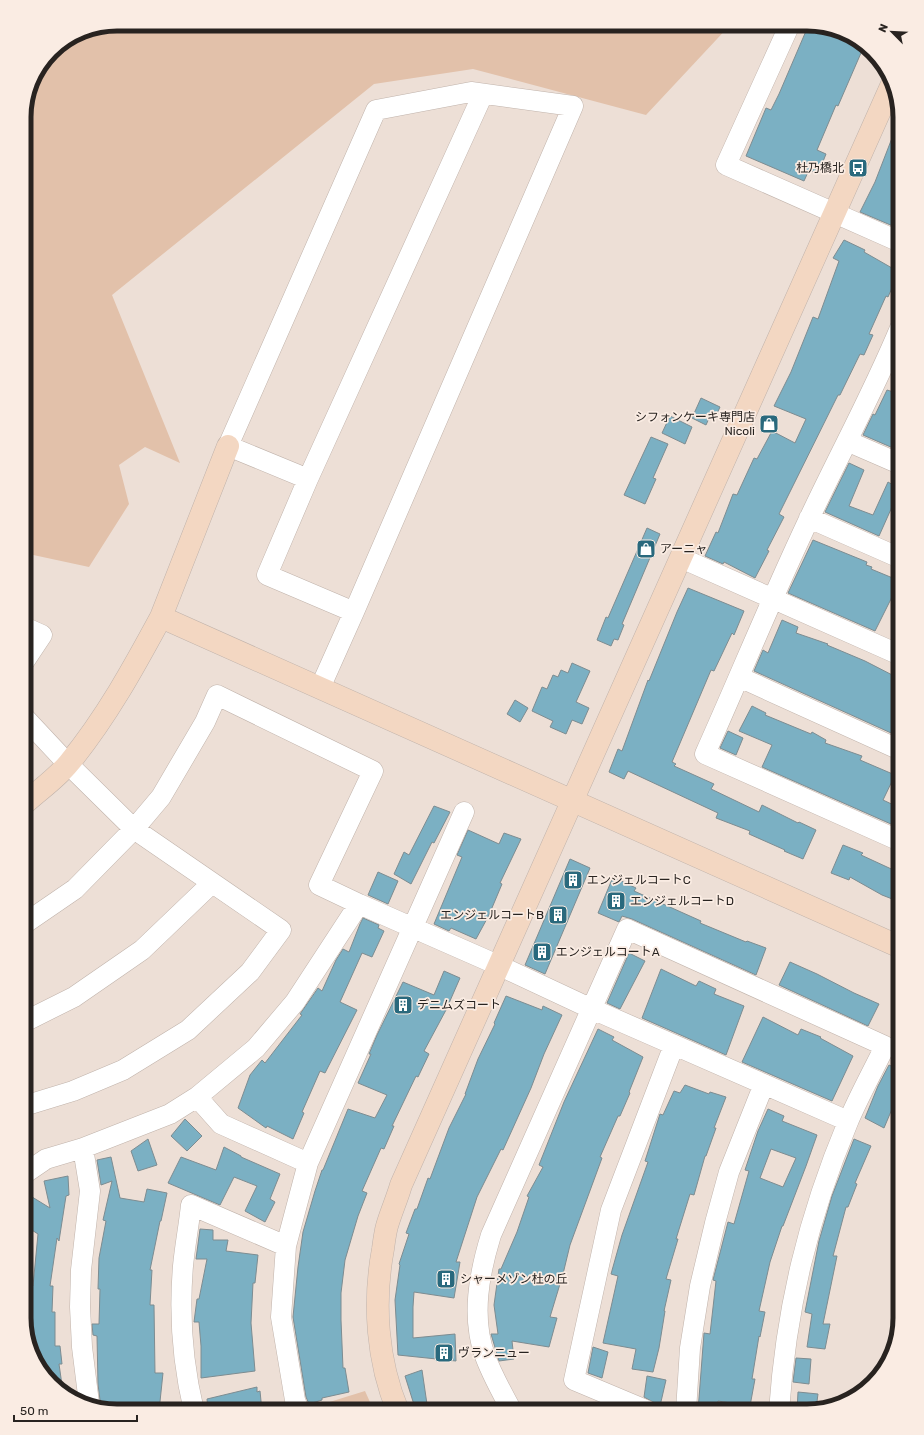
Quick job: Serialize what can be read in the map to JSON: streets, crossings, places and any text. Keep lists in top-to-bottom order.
{
  "places": {
    "bus stop": ["杜乃橋北"],
    "shop": ["シフォンケーキ専門店 Nicoli", "アーニャ"],
    "building": [
      "エンジェルコートC",
      "エンジェルコートD",
      "エンジェルコートB",
      "エンジェルコートA",
      "デニムズコート",
      "シャーメゾン杜の丘",
      "ヴランニュー"
    ]
  },
  "scale_bar": "50 m",
  "north": "top left"
}
